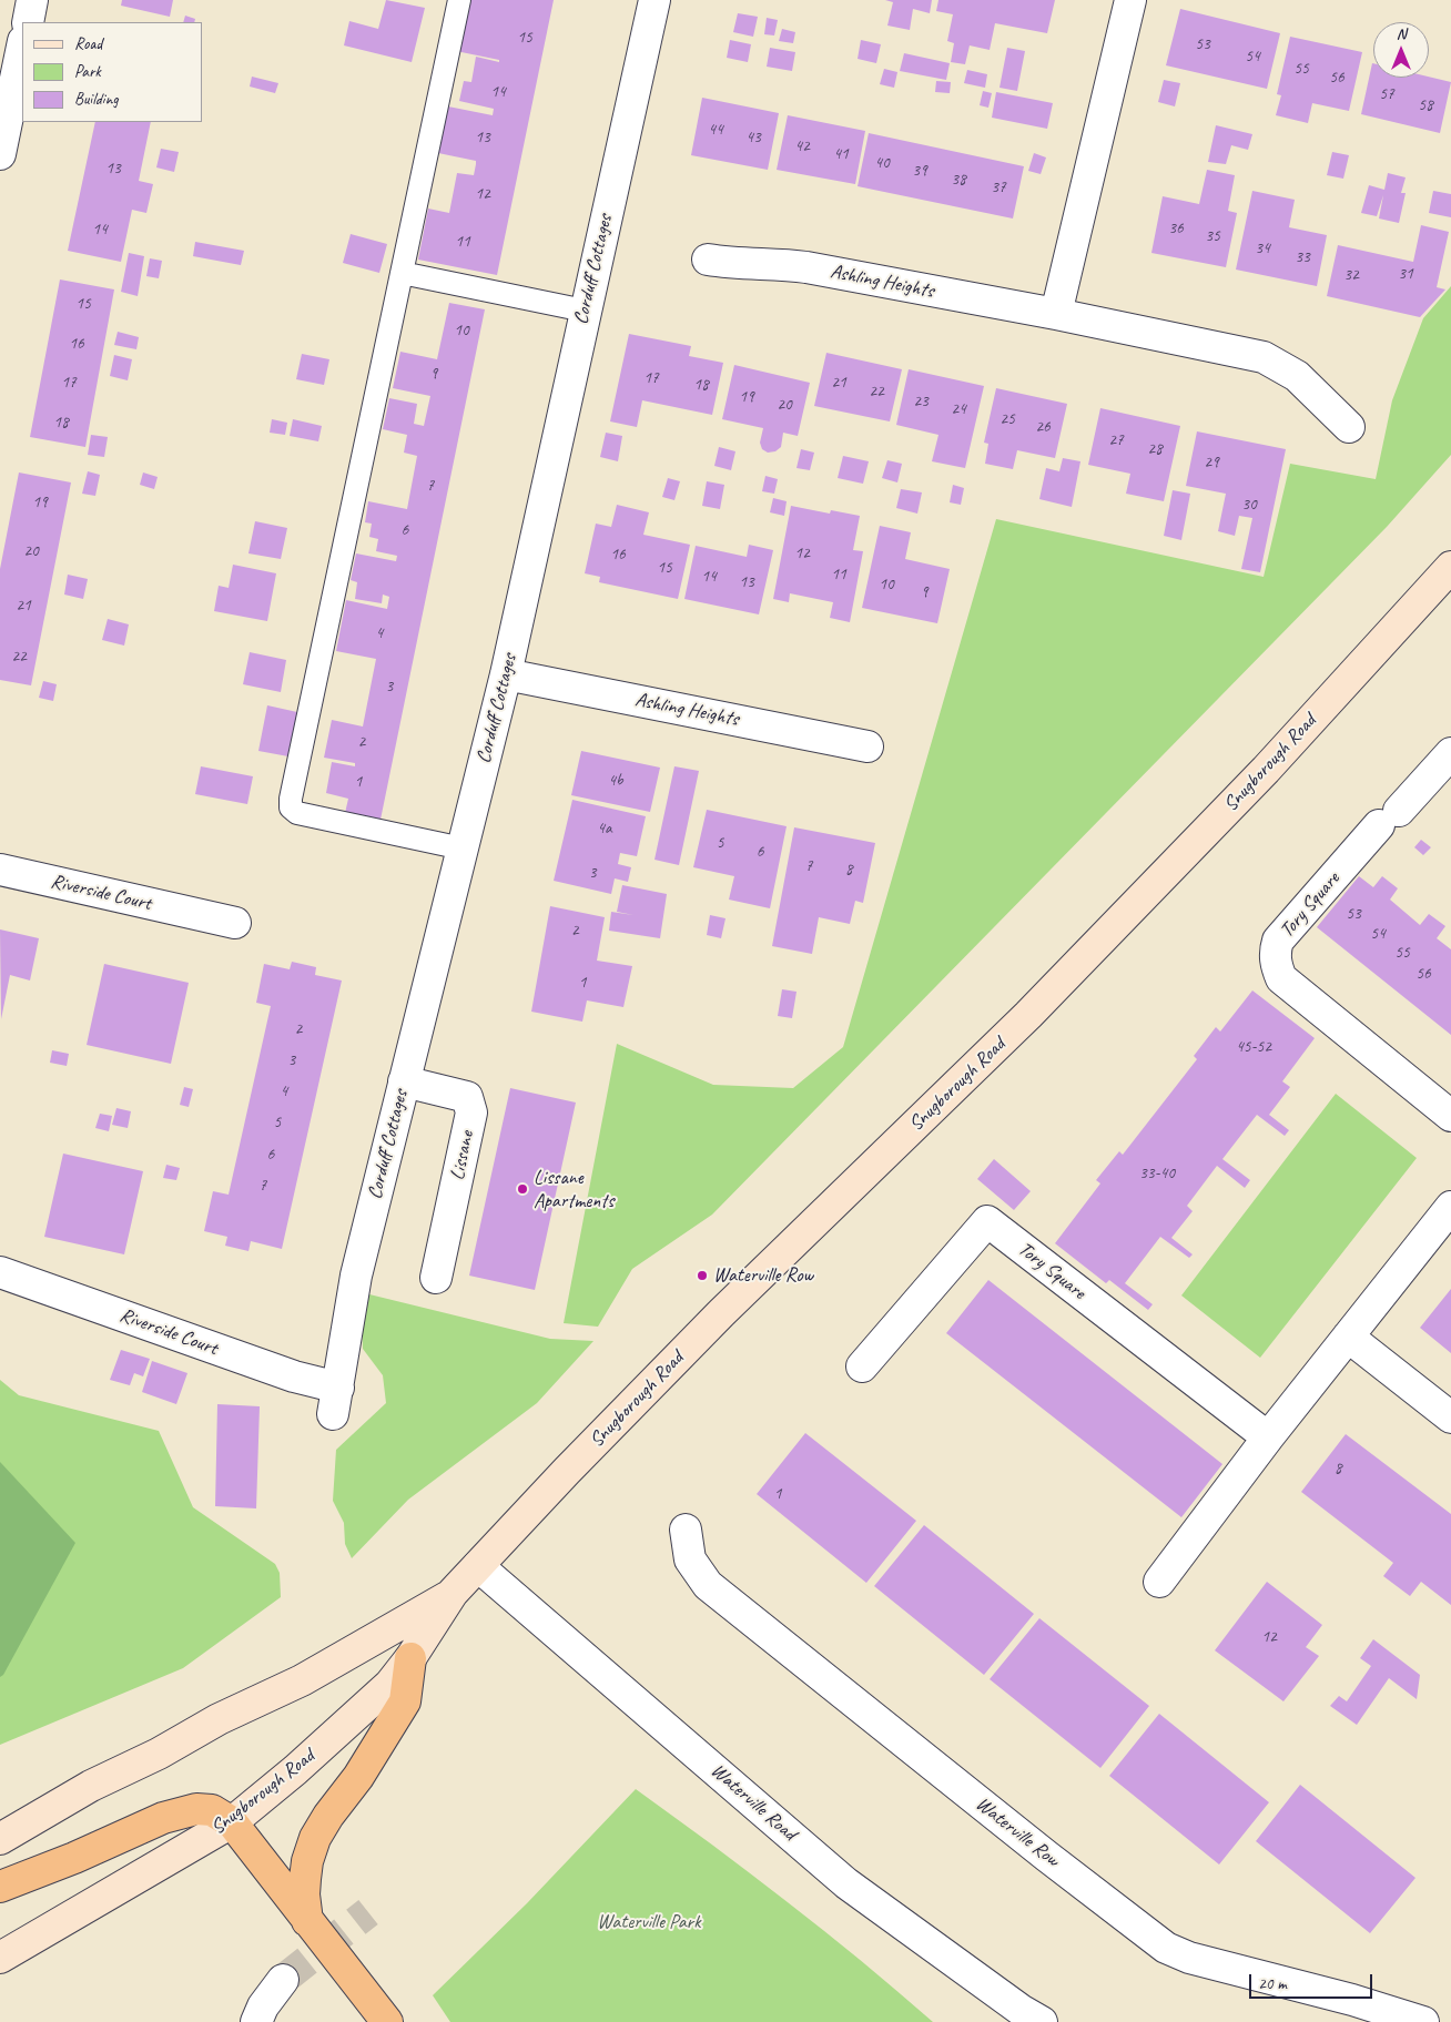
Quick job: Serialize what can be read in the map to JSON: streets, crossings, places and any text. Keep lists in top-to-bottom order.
{
  "streets": {
    "main road": ["Snugborough Road"],
    "street": [
      "Corduff Cottages",
      "Ashling Heights",
      "Riverside Court",
      "Tory Square",
      "Lissane",
      "Waterville Road",
      "Waterville Row"
    ]
  },
  "crossings": [
    ["Corduff Cottages", "Ashling Heights"],
    ["Corduff Cottages", "Riverside Court"],
    ["Corduff Cottages", "Lissane"],
    ["Snugborough Road", "Waterville Road"]
  ],
  "parks": ["Waterville Park"],
  "places": ["Lissane Apartments", "Waterville Row"],
  "house_numbers": [
    "15",
    "53",
    "54",
    "55",
    "56",
    "14",
    "57",
    "58",
    "44",
    "13",
    "43",
    "42",
    "41",
    "40",
    "13",
    "39",
    "38",
    "37",
    "12",
    "36",
    "14",
    "35",
    "11",
    "34",
    "33",
    "31",
    "32",
    "15",
    "10",
    "16",
    "9",
    "17",
    "17",
    "21",
    "18",
    "22",
    "19",
    "23",
    "20",
    "24",
    "25",
    "18",
    "26",
    "27",
    "28",
    "29",
    "7",
    "19",
    "30",
    "6",
    "20",
    "12",
    "16",
    "15",
    "11",
    "14",
    "13",
    "10",
    "9",
    "21",
    "4",
    "22",
    "3",
    "2",
    "4b",
    "1",
    "4a",
    "5",
    "6",
    "7",
    "8",
    "3",
    "53",
    "2",
    "54",
    "55",
    "56",
    "1",
    "2",
    "45-52",
    "3",
    "4",
    "5",
    "6",
    "33-40",
    "7",
    "8",
    "1",
    "12"
  ],
  "legend": ["Road", "Park", "Building"],
  "scale_bar": "20 m",
  "north": "top"
}
